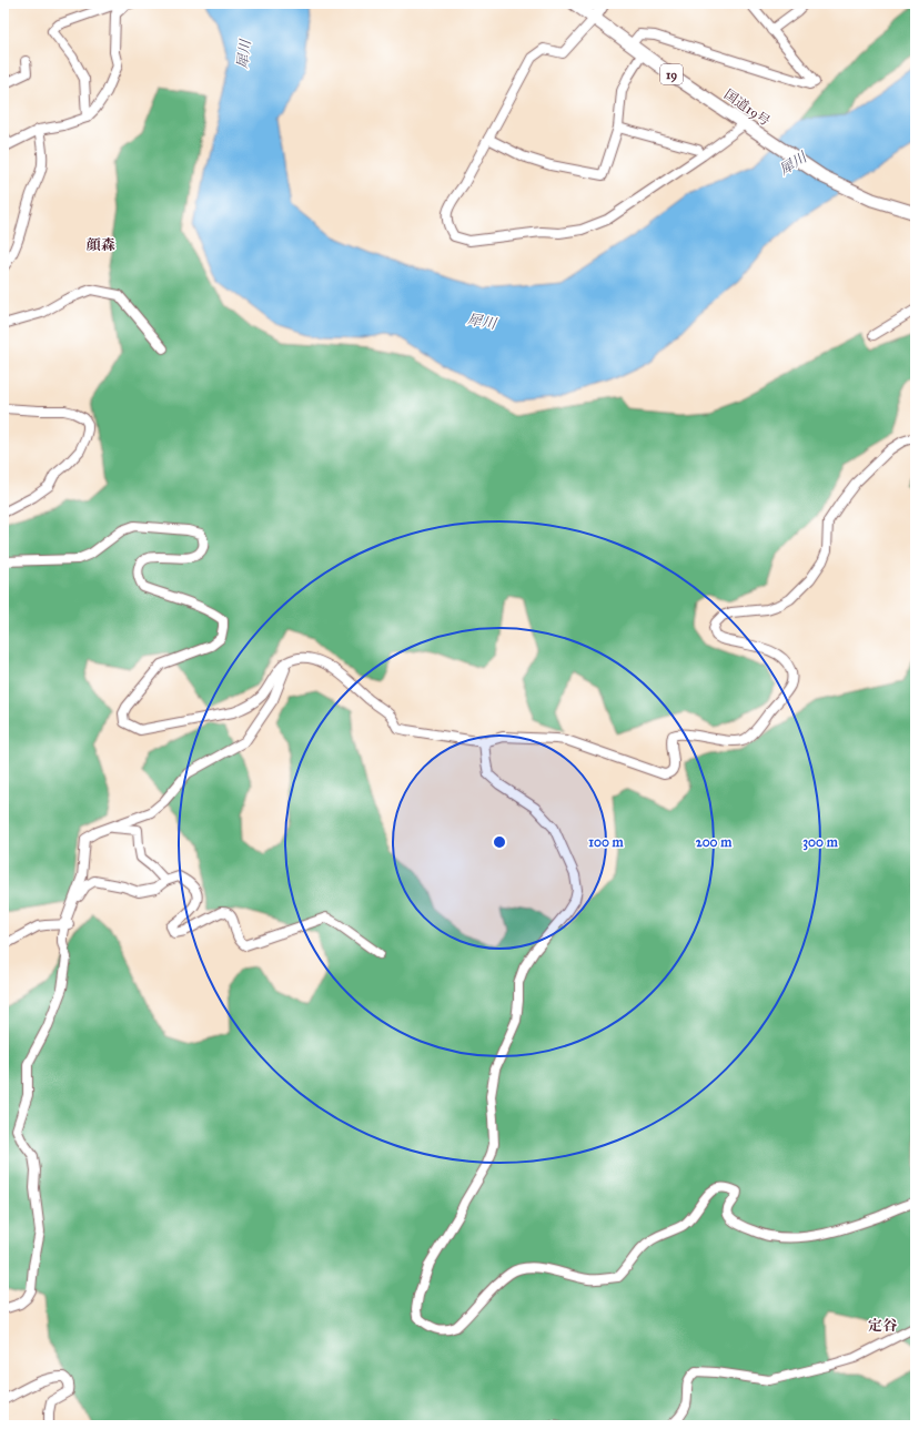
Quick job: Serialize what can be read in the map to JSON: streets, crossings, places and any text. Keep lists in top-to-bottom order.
{
  "streets": {
    "highway": ["19", "国道19号"]
  },
  "districts": ["顔森", "定谷"],
  "water": ["犀川"],
  "rings": ["100 m", "200 m", "300 m"]
}
